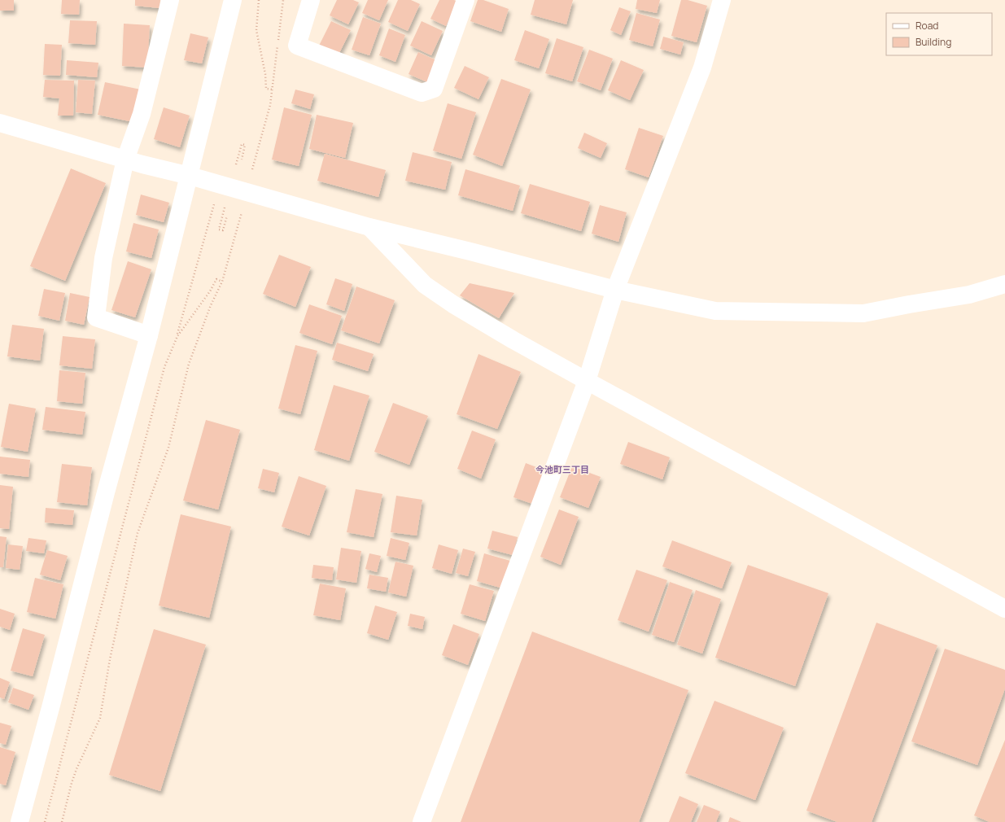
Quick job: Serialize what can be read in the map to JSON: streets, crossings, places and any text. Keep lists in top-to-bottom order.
{
  "districts": ["今池町三丁目"],
  "legend": ["Road", "Building"]
}
